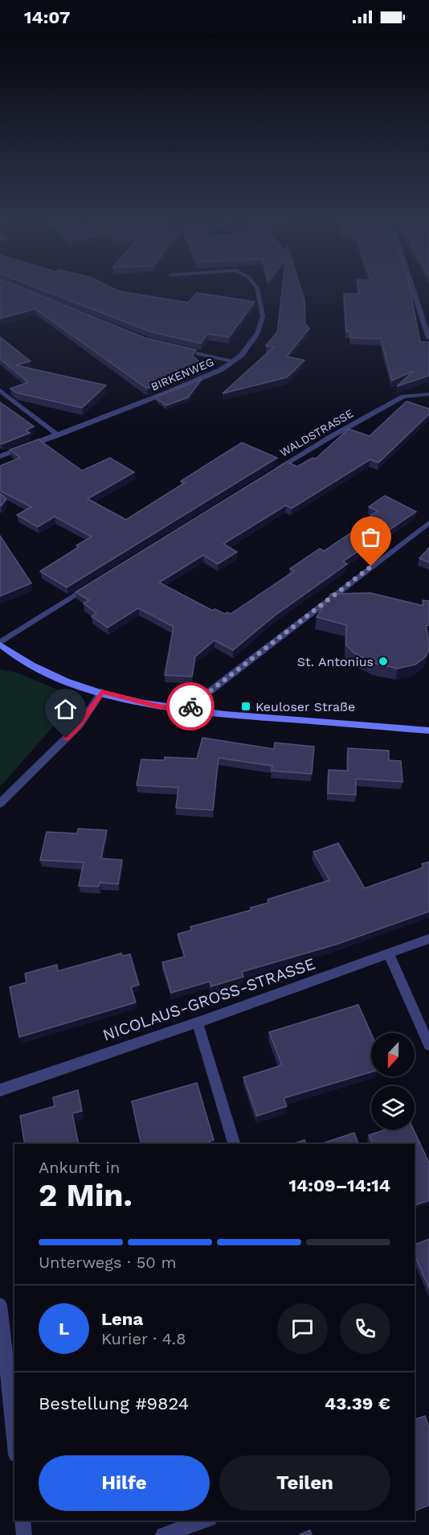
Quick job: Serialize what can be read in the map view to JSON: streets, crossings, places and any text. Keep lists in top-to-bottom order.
{
  "streets": {
    "street": ["BIRKENWEG", "WALDSTRASSE", "NICOLAUS-GROSS-STRASSE"]
  },
  "places": {
    "other": ["St. Antonius"],
    "transit": ["Keuloser Straße"]
  },
  "north": "bottom",
  "page": {
    "status": "14:07",
    "heading": ["2 Min.", "Ankunft in", "14:09–14:14"],
    "panel": [
      "Lena",
      "Kurier · 4.8",
      "Bestellung #9824",
      "43.39 €"
    ],
    "bar": "Unterwegs · 50 m",
    "round": "L",
    "buttons": ["Hilfe", "Teilen"]
  }
}
